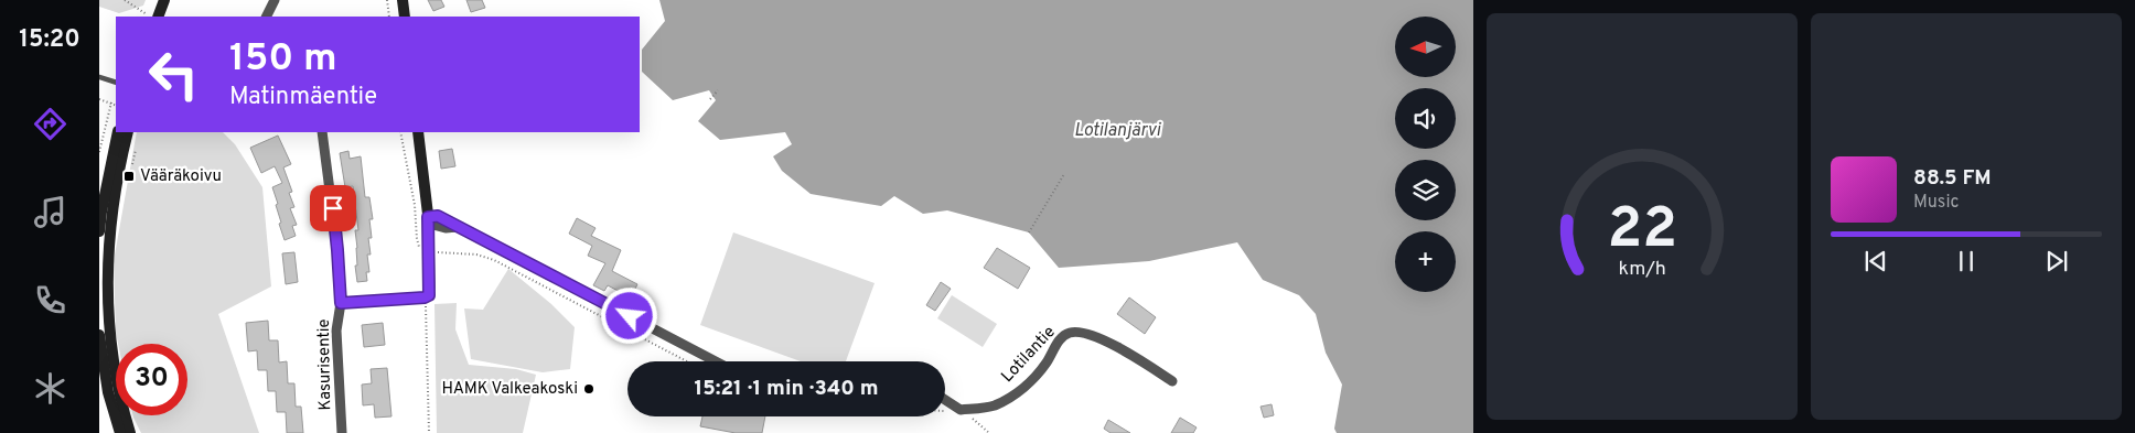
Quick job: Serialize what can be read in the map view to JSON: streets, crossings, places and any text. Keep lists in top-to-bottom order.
{
  "streets": {
    "street": ["Lotilantie", "Kasurisentie"]
  },
  "water": ["Lotilanjärvi"],
  "places": {
    "transit": ["Vääräkoivu"],
    "other": ["HAMK Valkeakoski"]
  },
  "north": "left",
  "page": {
    "tabs": "15:20",
    "map_buttons": "+",
    "turn": ["150 m", "Matinmäentie"],
    "song": ["88.5 FM", "Music"],
    "limit": "30",
    "trip": "15:21 · 1 min · 340 m",
    "gauge": ["22", "km/h"]
  }
}
